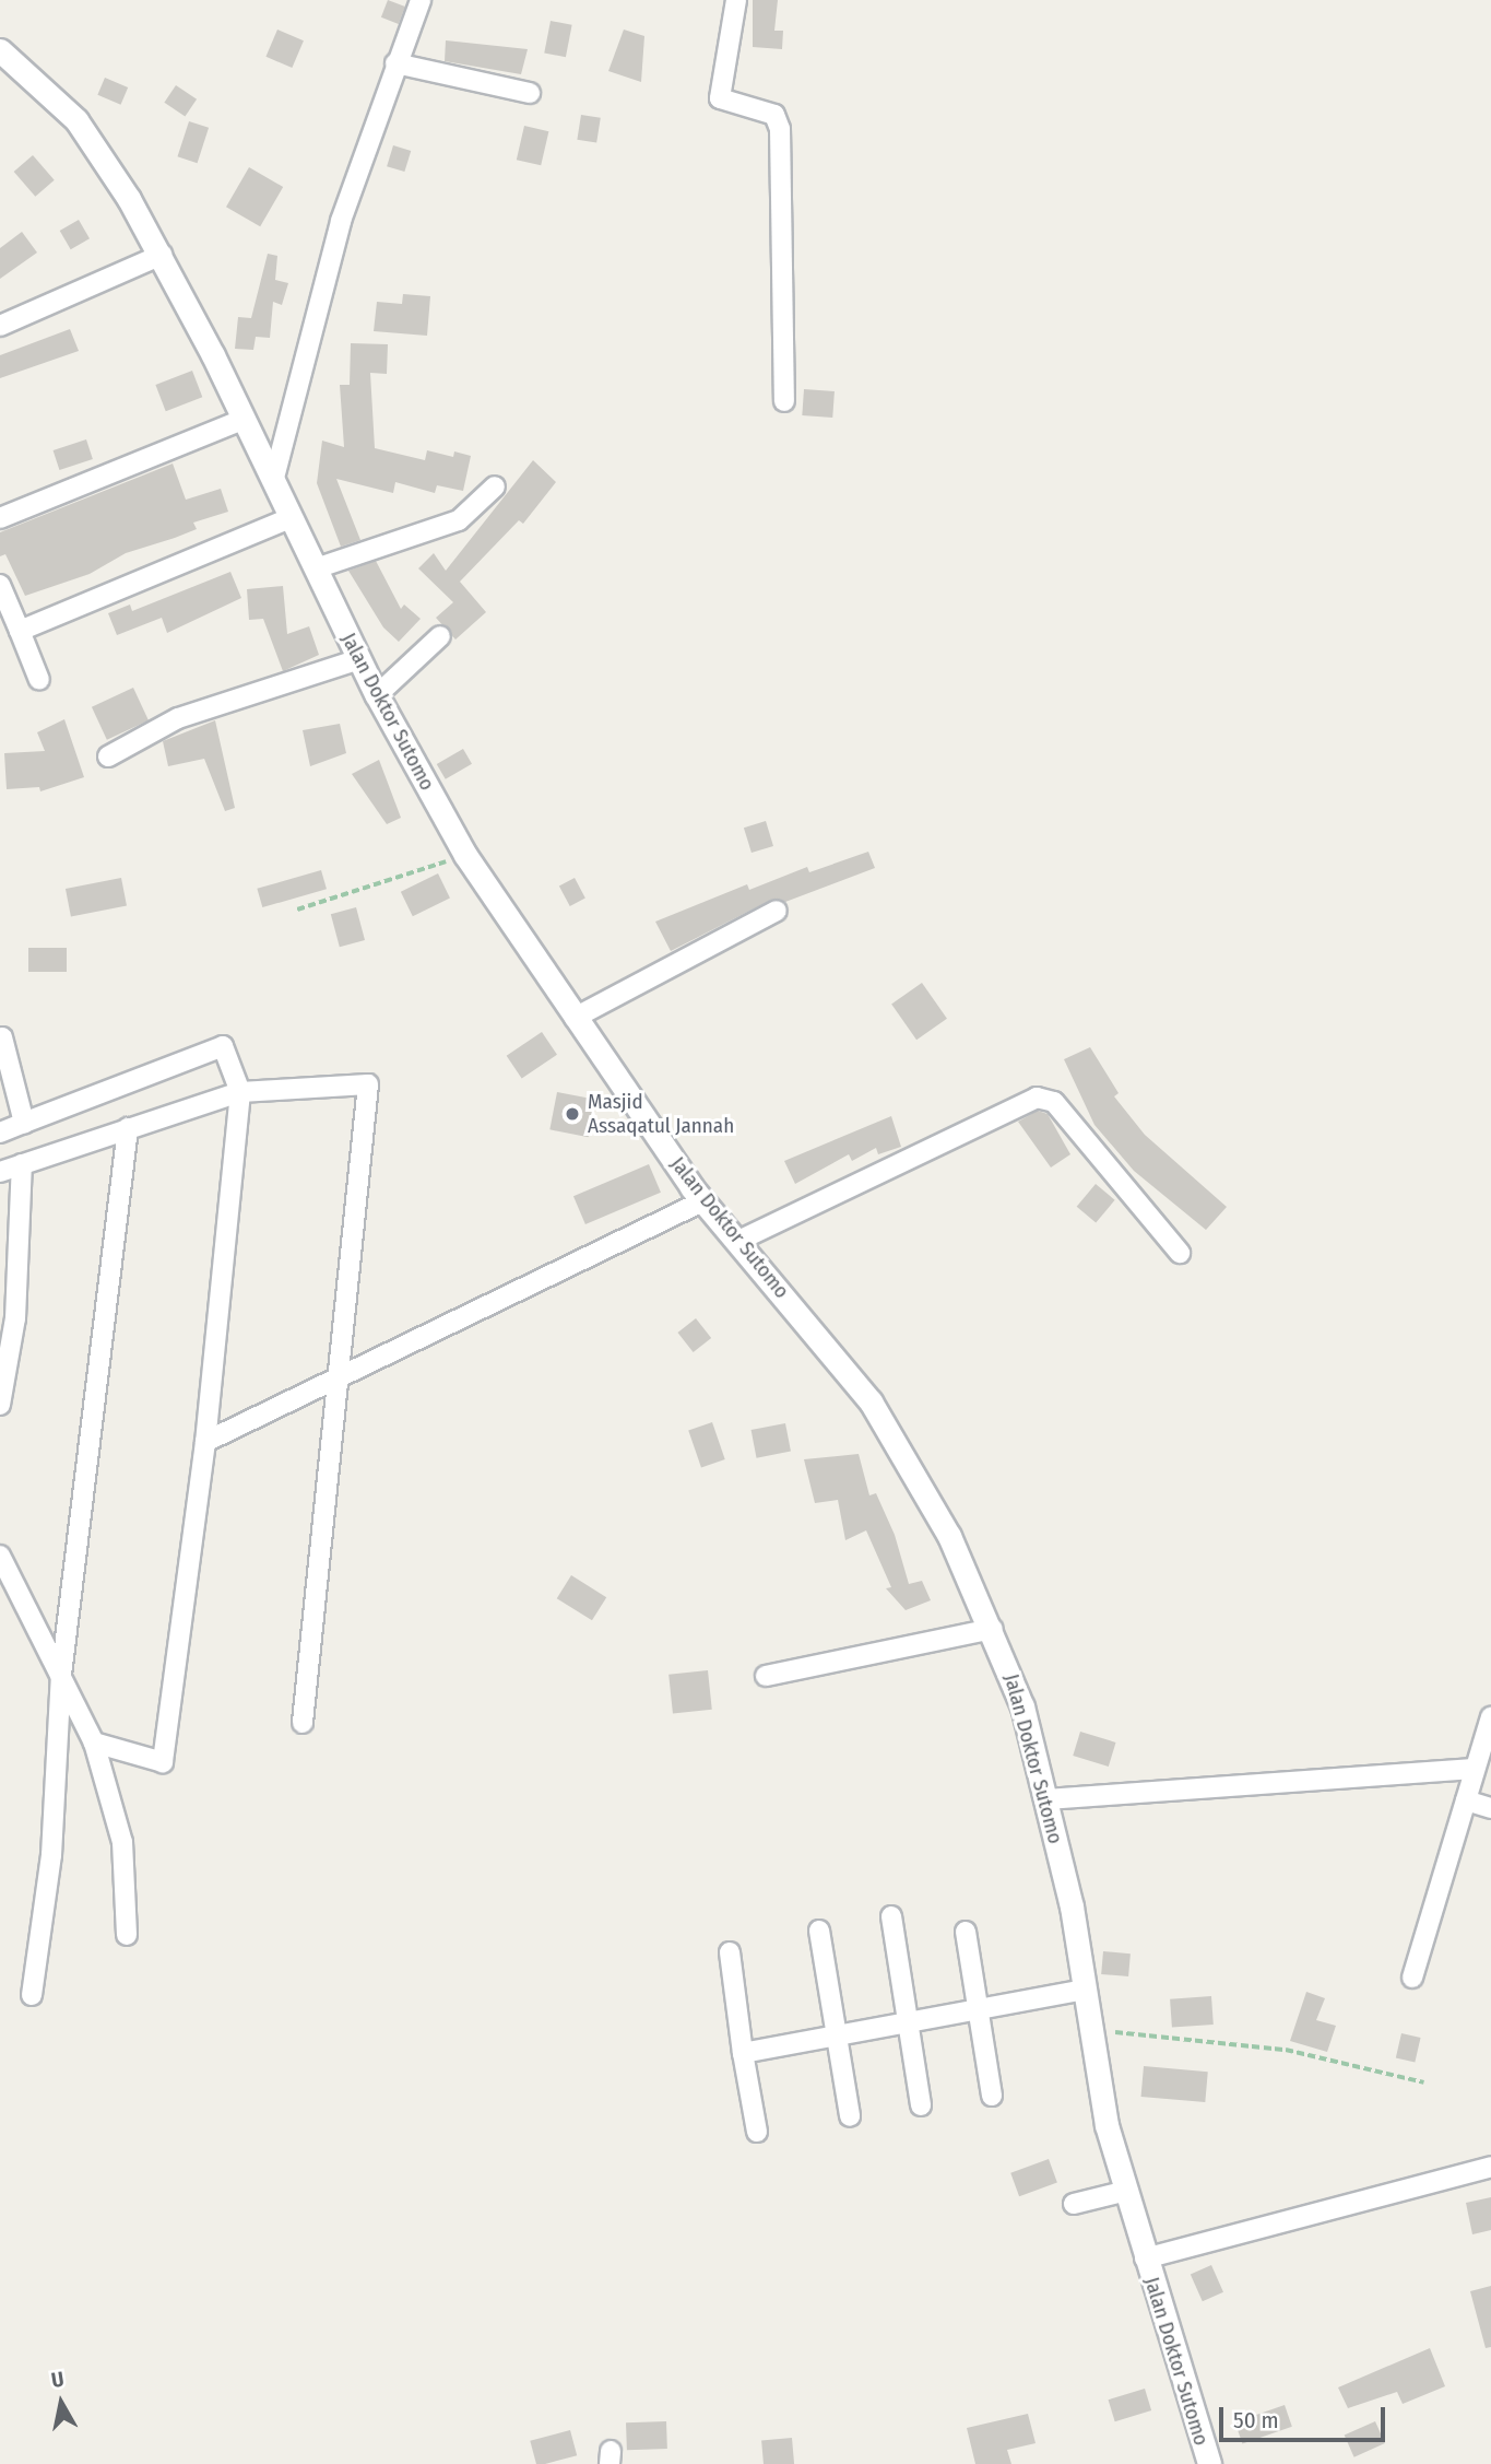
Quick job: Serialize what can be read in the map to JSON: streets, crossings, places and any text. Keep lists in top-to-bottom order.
{
  "streets": {
    "street": ["Jalan Doktor Sutomo"]
  },
  "places": ["Masjid Assaqatul Jannah"],
  "scale_bar": "50 m",
  "north": "top"
}
